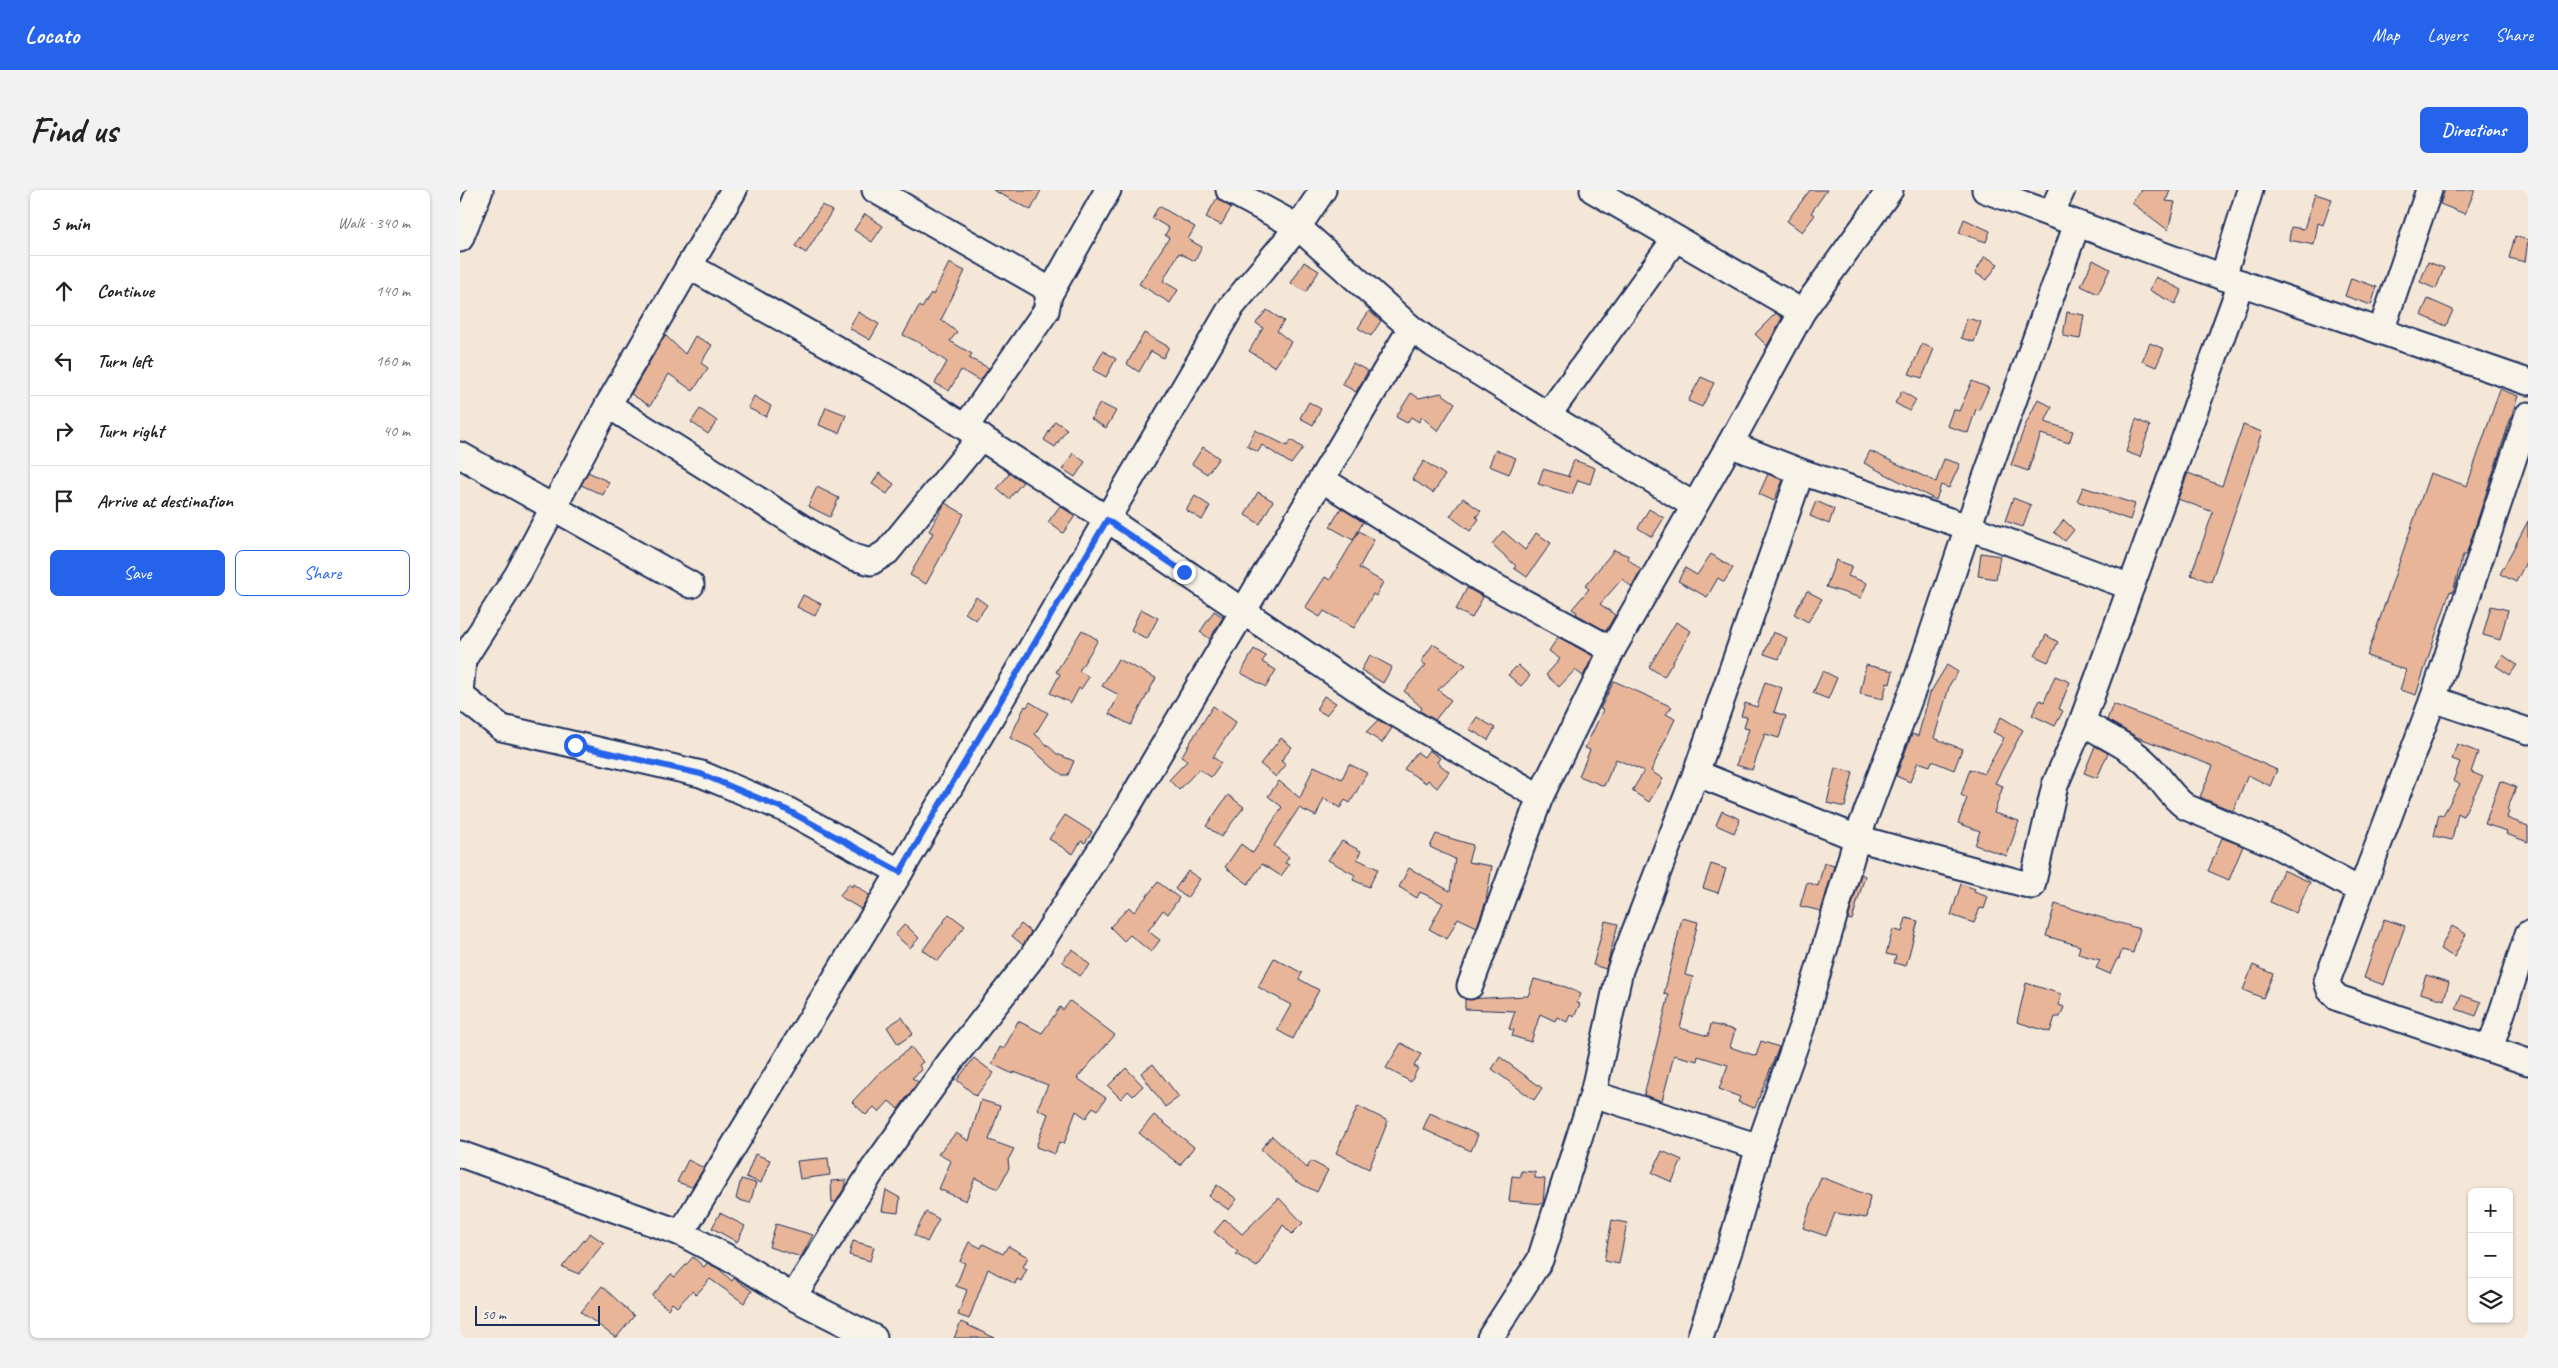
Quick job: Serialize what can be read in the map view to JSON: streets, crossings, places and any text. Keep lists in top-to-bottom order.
{
  "scale_bar": "50 m",
  "page": {
    "header": "Locato",
    "nav": ["Map", "Layers", "Share"],
    "buttons": [
      "Directions",
      ["Save", "Share"]
    ],
    "title": "Find us",
    "heading": ["5 min", "Walk · 340 m"],
    "list": [
      ["Continue", "140 m"],
      ["Turn left", "160 m"],
      ["Turn right", "40 m"],
      "Arrive at destination"
    ],
    "map_buttons": ["+", "−"],
    "scale": "50 m"
  }
}
